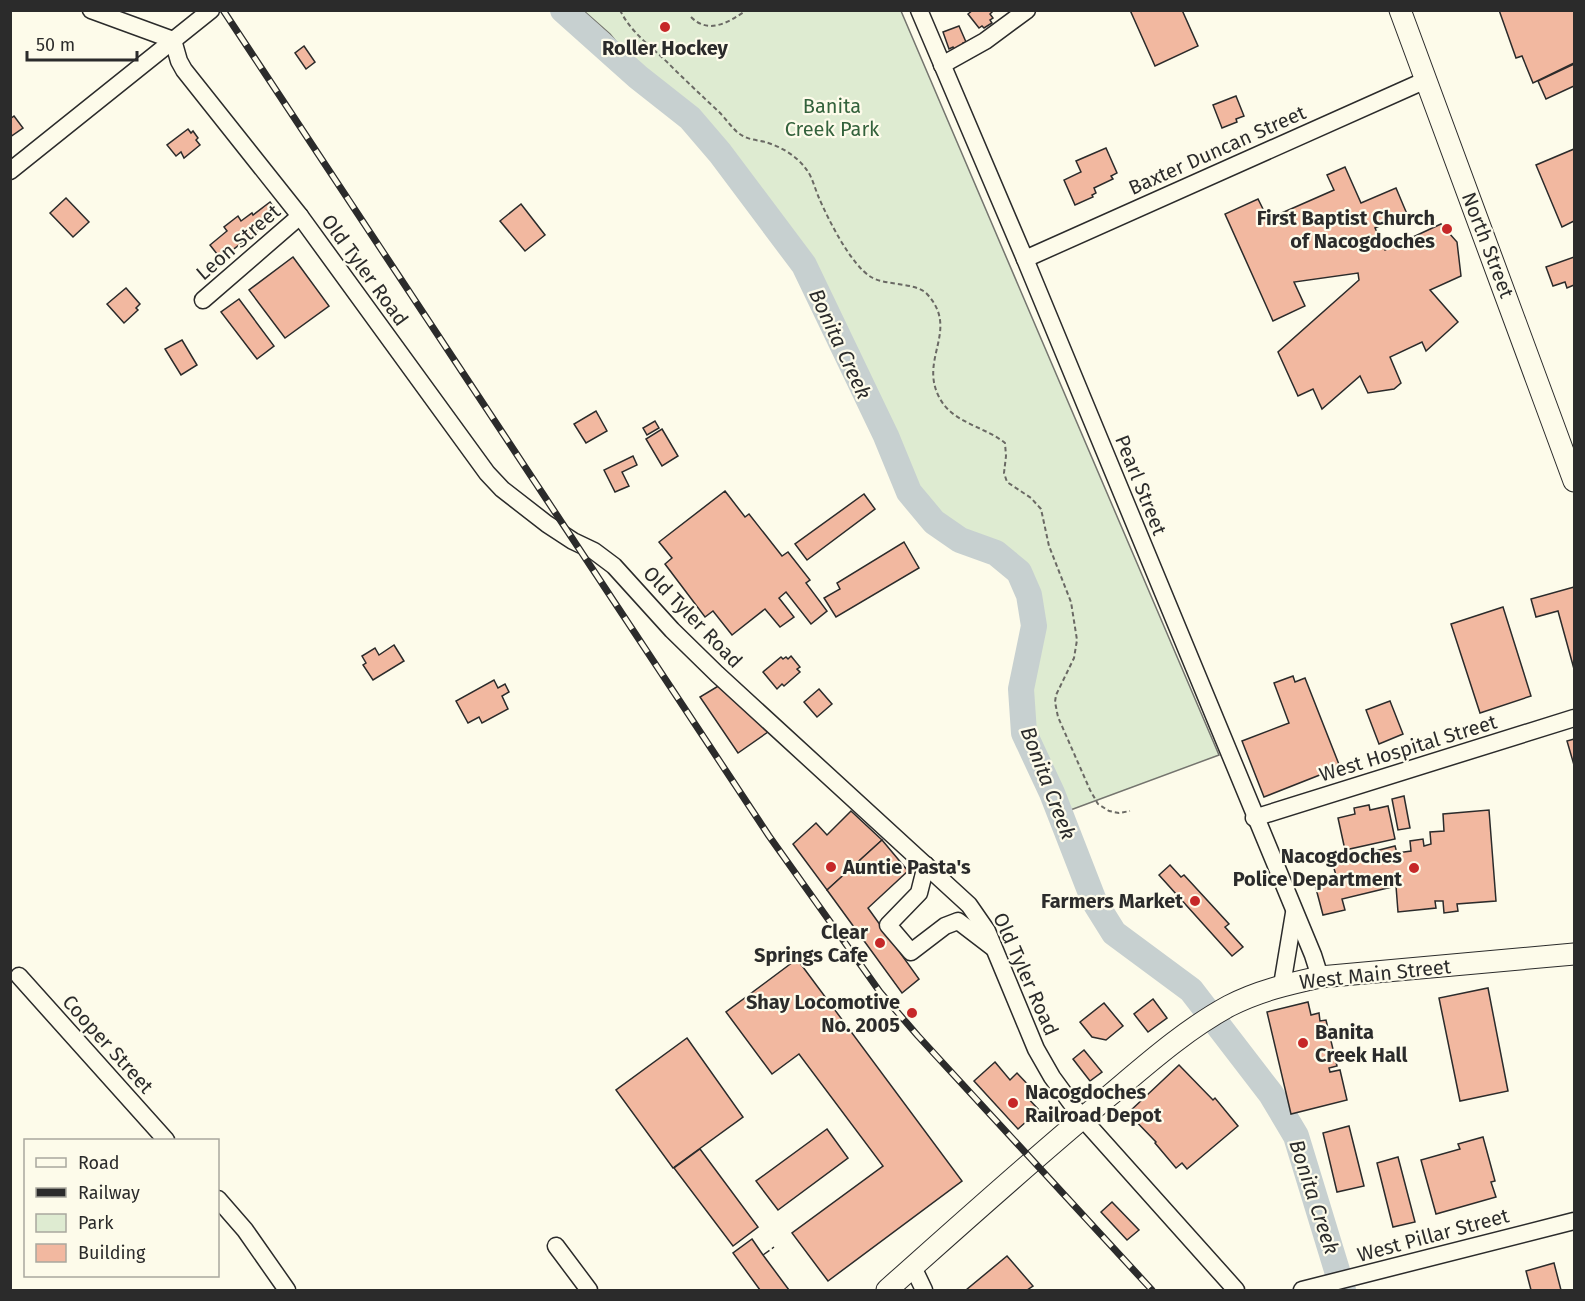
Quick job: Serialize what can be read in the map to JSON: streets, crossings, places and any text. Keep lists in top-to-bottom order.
{
  "streets": {
    "main road": ["North Street", "West Main Street"],
    "street": [
      "Baxter Duncan Street",
      "Leon Street",
      "Old Tyler Road",
      "Pearl Street",
      "West Hospital Street",
      "Cooper Street",
      "West Pillar Street"
    ]
  },
  "crossings": [
    ["Baxter Duncan Street", "North Street"],
    ["Baxter Duncan Street", "Pearl Street"],
    ["Leon Street", "Old Tyler Road"],
    ["Old Tyler Road", "West Main Street"],
    ["Pearl Street", "West Hospital Street"],
    ["Pearl Street", "West Main Street"]
  ],
  "water": ["Bonita Creek"],
  "parks": ["Banita Creek Park"],
  "places": [
    "Roller Hockey",
    "First Baptist Church of Nacogdoches",
    "Auntie Pasta's",
    "Nacogdoches Police Department",
    "Farmers Market",
    "Clear Springs Cafe",
    "Shay Locomotive No. 2005",
    "Banita Creek Hall",
    "Nacogdoches Railroad Depot"
  ],
  "legend": [
    "Road",
    "Railway",
    "Park",
    "Building"
  ],
  "scale_bar": "50 m"
}
